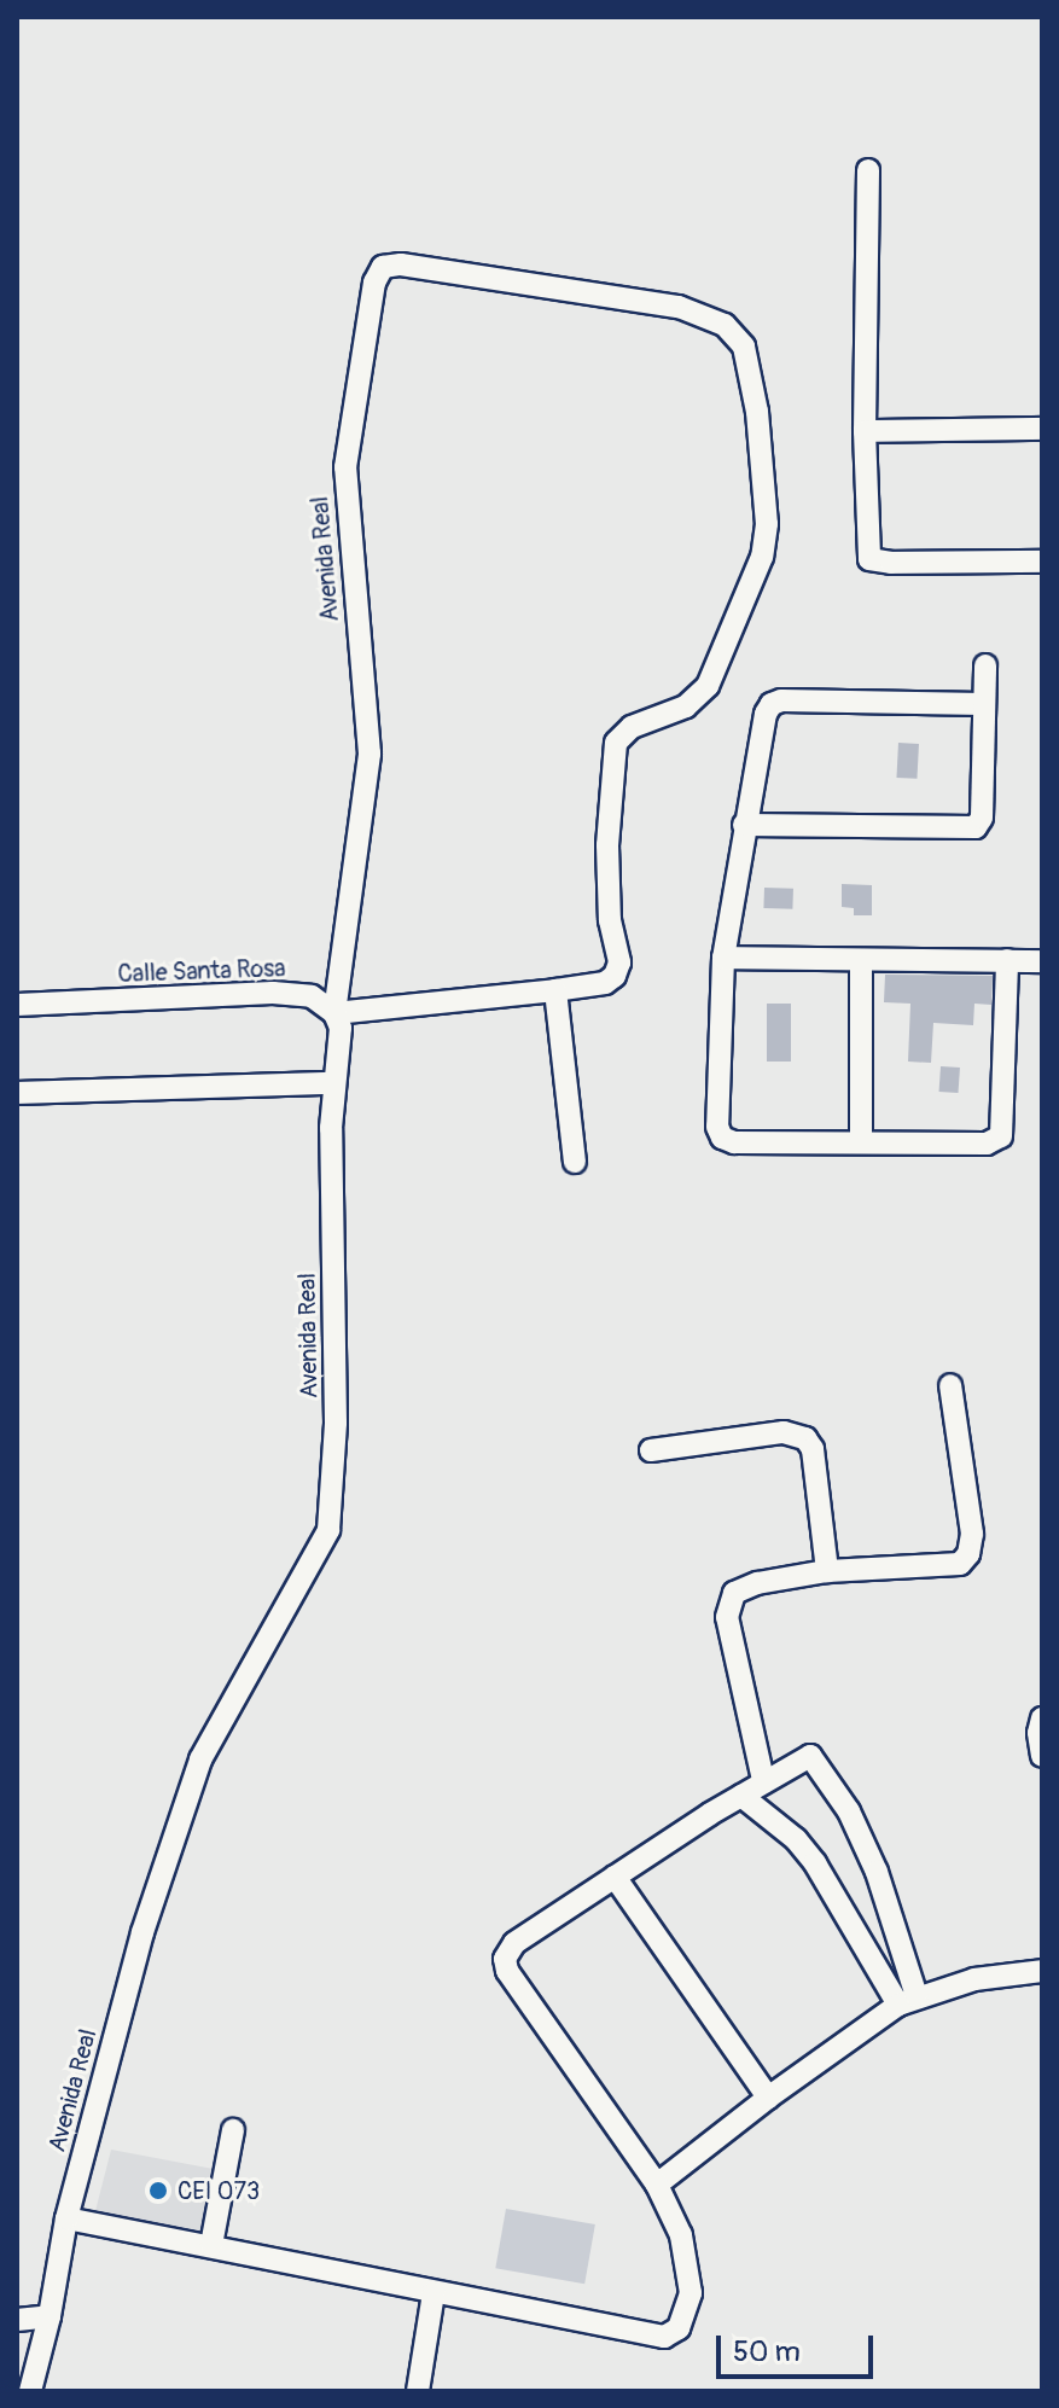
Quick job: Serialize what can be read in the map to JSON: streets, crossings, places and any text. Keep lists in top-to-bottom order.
{
  "streets": {
    "street": ["Avenida Real", "Calle Santa Rosa"]
  },
  "crossings": [
    ["Avenida Real", "Calle Santa Rosa"]
  ],
  "places": ["CEI 073"],
  "scale_bar": "50 m"
}
